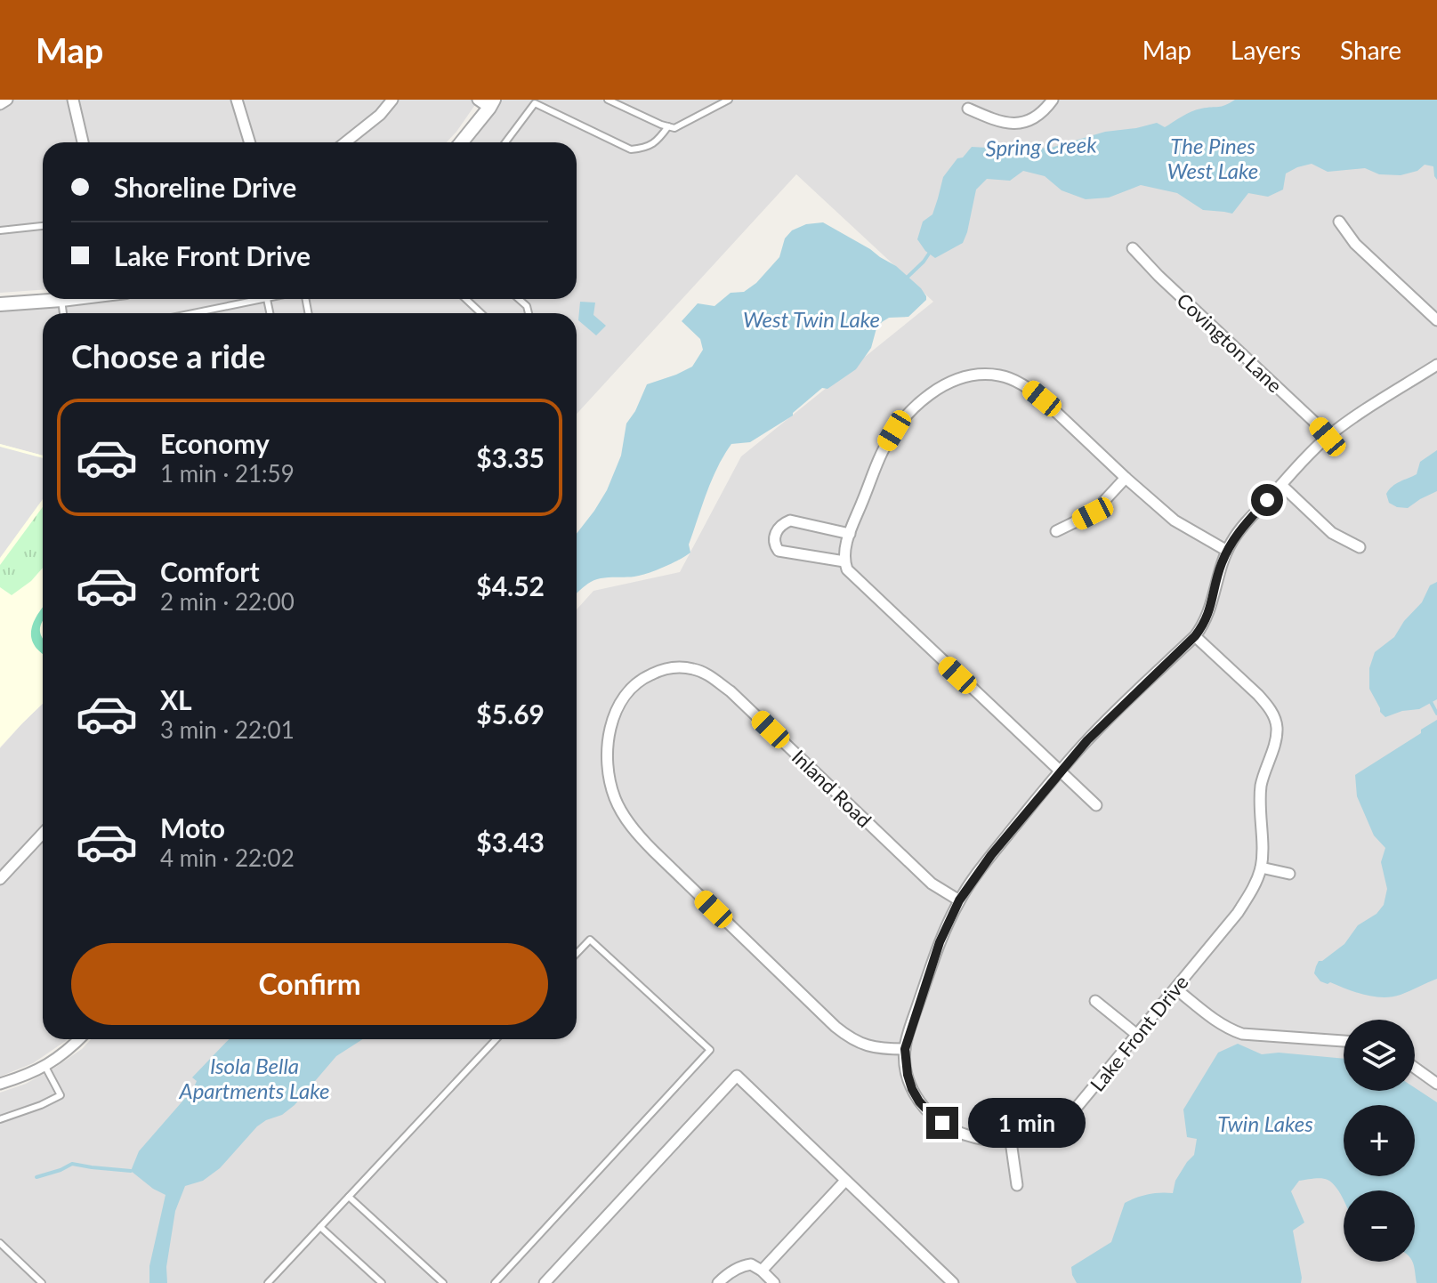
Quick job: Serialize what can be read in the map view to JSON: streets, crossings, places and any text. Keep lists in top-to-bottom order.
{
  "streets": {
    "street": ["Covington Lane", "Inland Road", "Lake Front Drive"]
  },
  "crossings": [
    ["Inland Road", "Lake Front Drive"]
  ],
  "water": [
    "The Pines West Lake",
    "Spring Creek",
    "West Twin Lake",
    "Isola Bella Apartments Lake",
    "Twin Lakes"
  ],
  "page": {
    "header": "Map",
    "nav": ["Map", "Layers", "Share"],
    "banner": ["Shoreline Drive", "Lake Front Drive"],
    "heading": "Choose a ride",
    "list": [
      {
        "name": "Economy",
        "note": "1 min · 21:59",
        "value": "$3.35"
      },
      {
        "name": "Comfort",
        "note": "2 min · 22:00",
        "value": "$4.52"
      },
      {
        "name": "XL",
        "note": "3 min · 22:01",
        "value": "$5.69"
      },
      {
        "name": "Moto",
        "note": "4 min · 22:02",
        "value": "$3.43"
      }
    ],
    "buttons": "Confirm",
    "map_buttons": ["+", "−"],
    "bubble": "1 min"
  }
}
